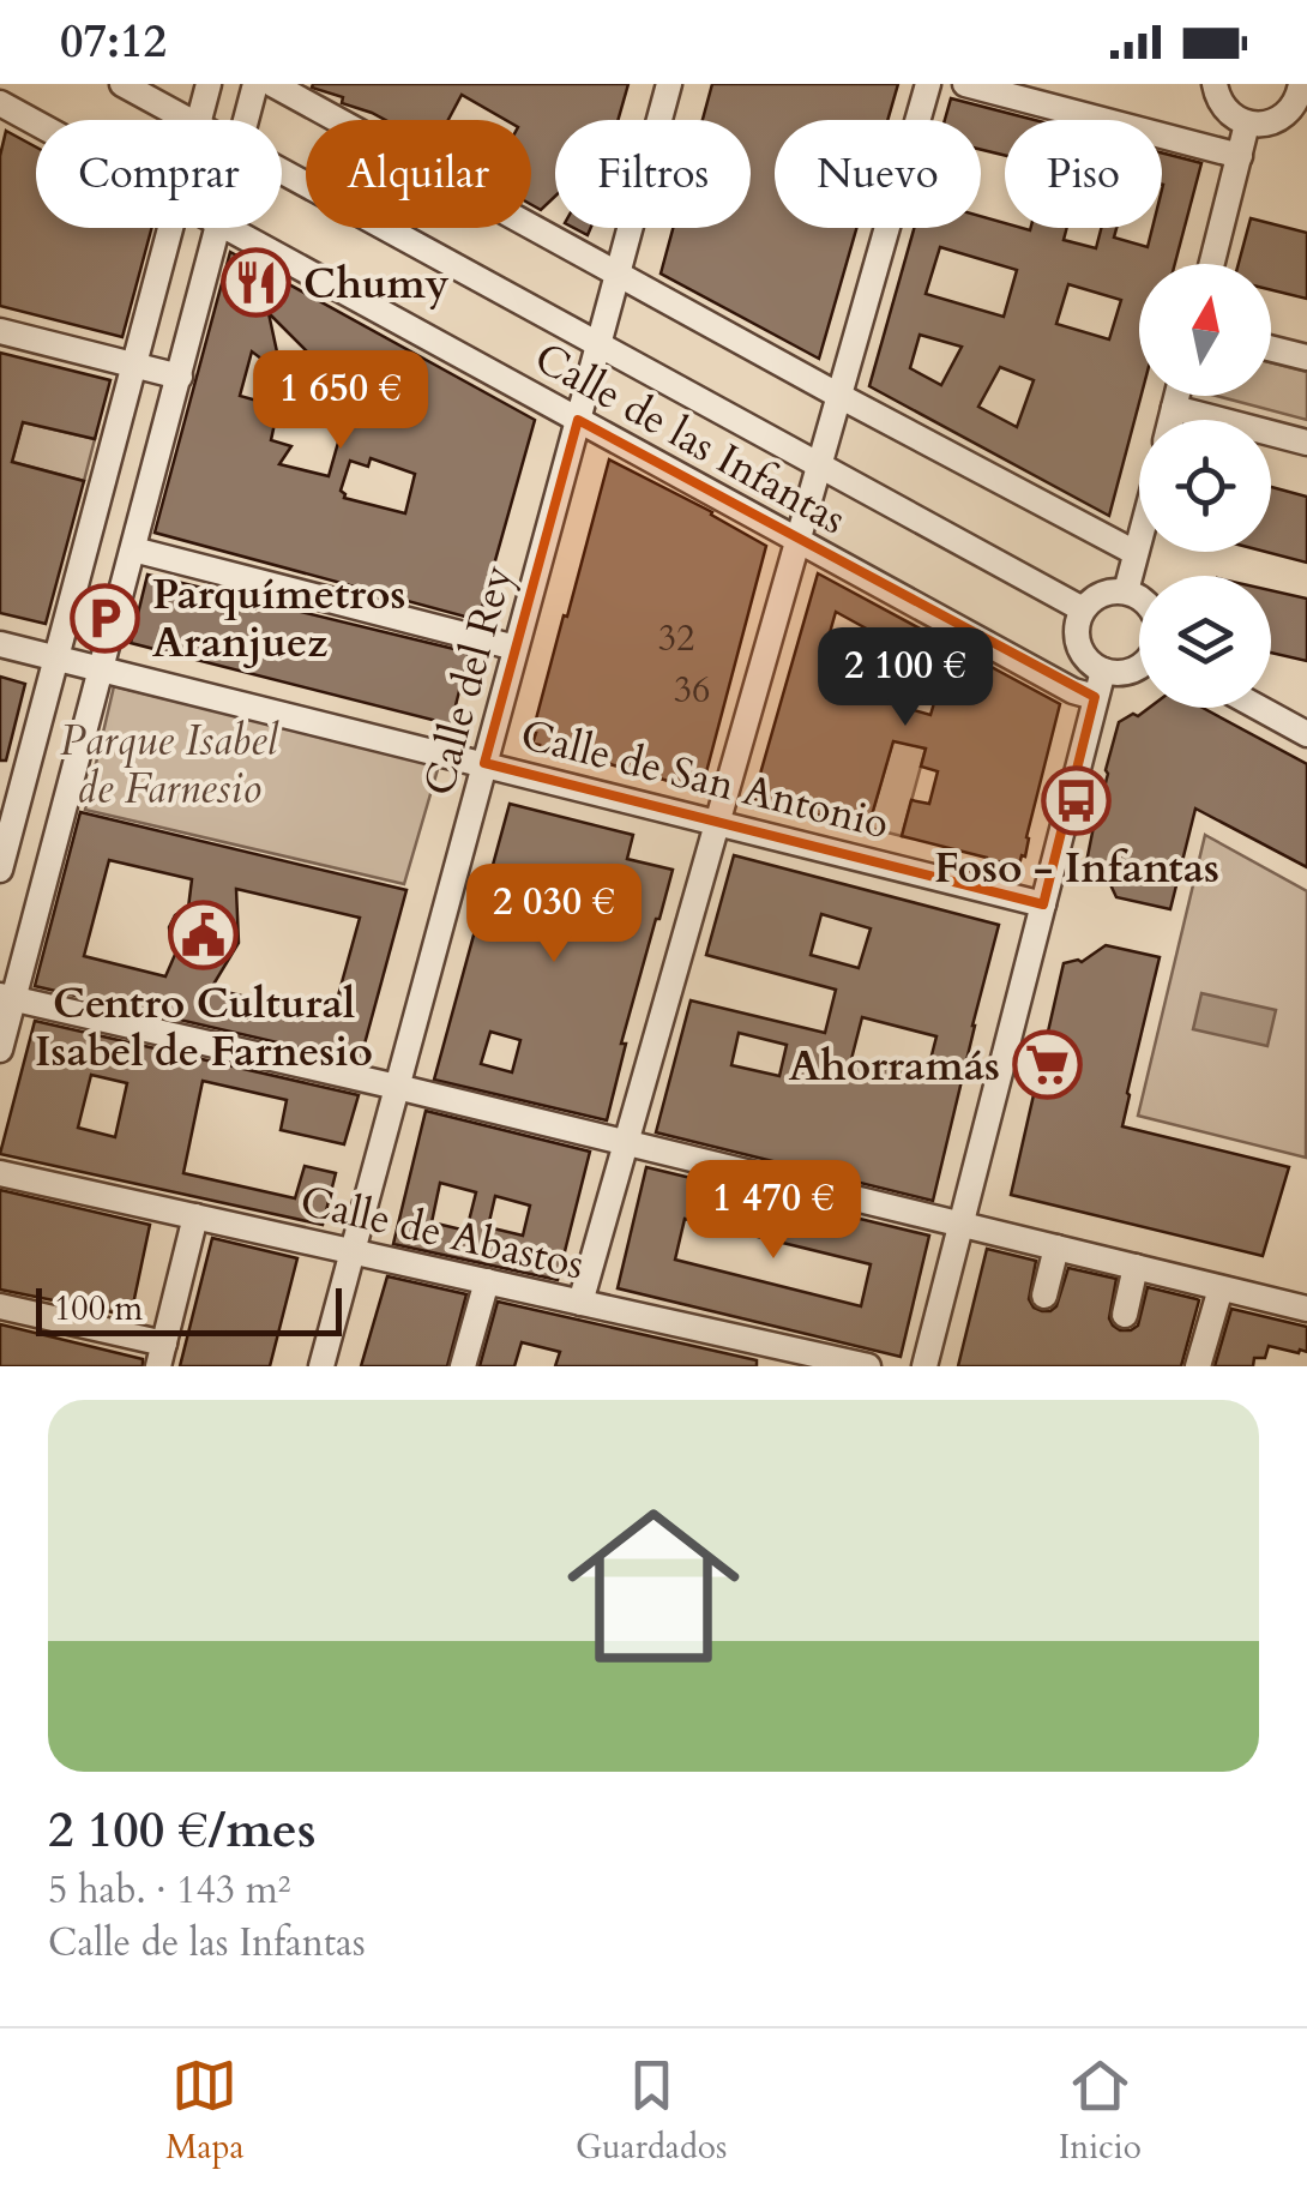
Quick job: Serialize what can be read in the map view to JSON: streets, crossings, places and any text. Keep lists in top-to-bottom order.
{
  "streets": {
    "street": [
      "Calle de las Infantas",
      "Calle del Rey",
      "Calle de San Antonio",
      "Calle de Abastos"
    ]
  },
  "crossings": [
    ["Calle de las Infantas", "Calle del Rey"],
    ["Calle del Rey", "Calle de San Antonio"],
    ["Calle del Rey", "Calle de Abastos"]
  ],
  "parks": ["Parque Isabel de Farnesio"],
  "places": {
    "restaurant": ["Chumy"],
    "parking": ["Parquímetros Aranjuez"],
    "bus stop": ["Foso - Infantas"],
    "public building": ["Centro Cultural Isabel de Farnesio"],
    "supermarket": ["Ahorramás"]
  },
  "house_numbers": ["32", "36"],
  "scale_bar": "100 m",
  "north": "top",
  "page": {
    "status": "07:12",
    "chip": [
      "Comprar",
      "Alquilar",
      "Filtros",
      "Nuevo",
      "Piso"
    ],
    "price": [
      "1 650 €",
      "2 100 €",
      "2 030 €",
      "1 470 €"
    ],
    "scale": "100 m",
    "list": [
      {
        "name": "2 100 €/mes",
        "note": "5 hab. · 143 m² · Calle de las Infantas"
      }
    ],
    "tabs": ["Mapa", "Guardados", "Inicio"]
  }
}
